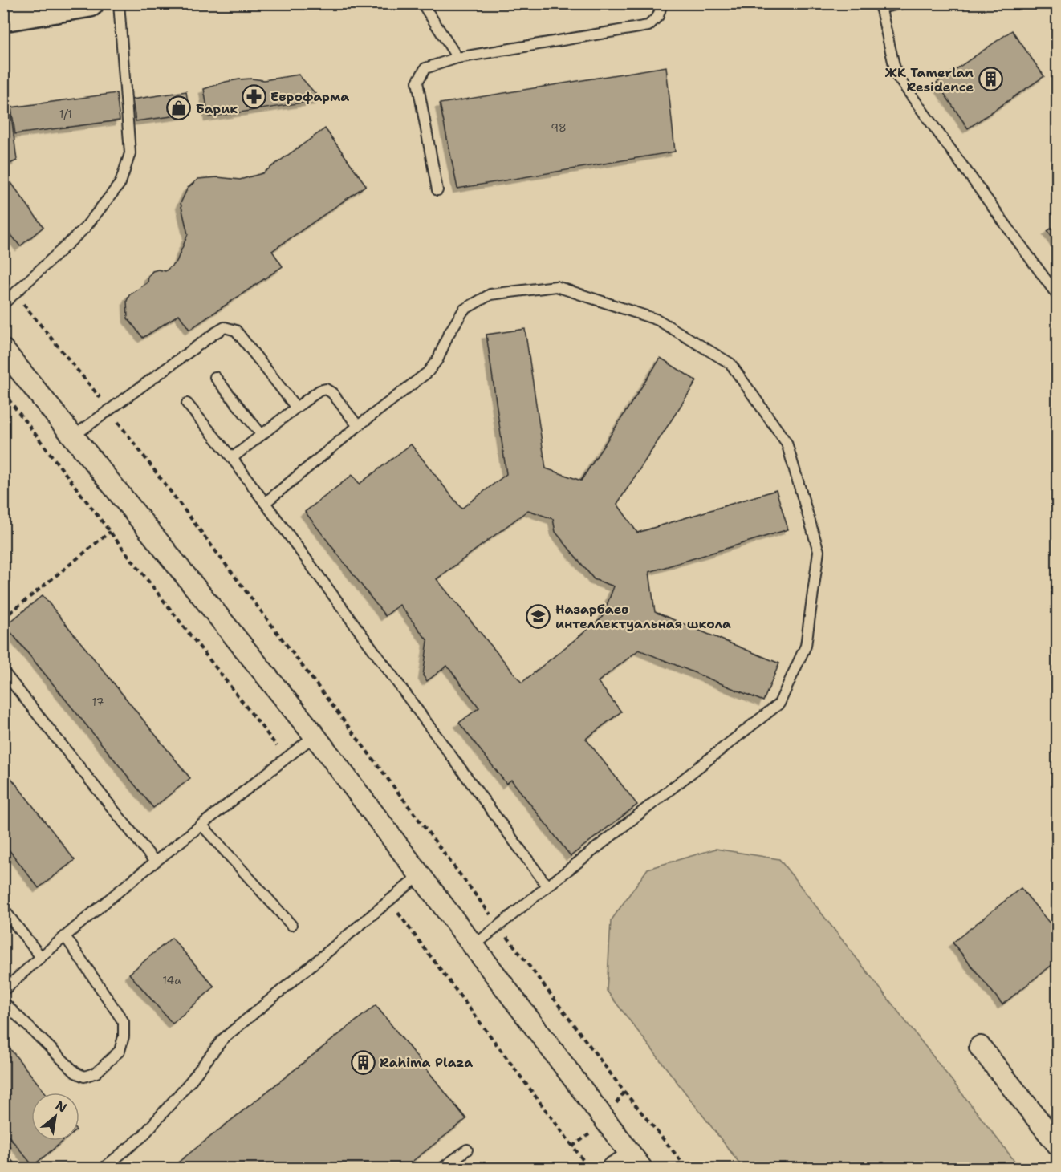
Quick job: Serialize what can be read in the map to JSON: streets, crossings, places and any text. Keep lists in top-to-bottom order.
{
  "places": {
    "building": ["ЖК Tamerlan Residence", "Rahima Plaza"],
    "pharmacy": ["Еврофарма"],
    "shop": ["Барик"],
    "school or university": ["Назарбаев интеллектуальная школа"]
  },
  "house_numbers": [
    "1/1",
    "98",
    "17",
    "14а"
  ],
  "north": "top right"
}
